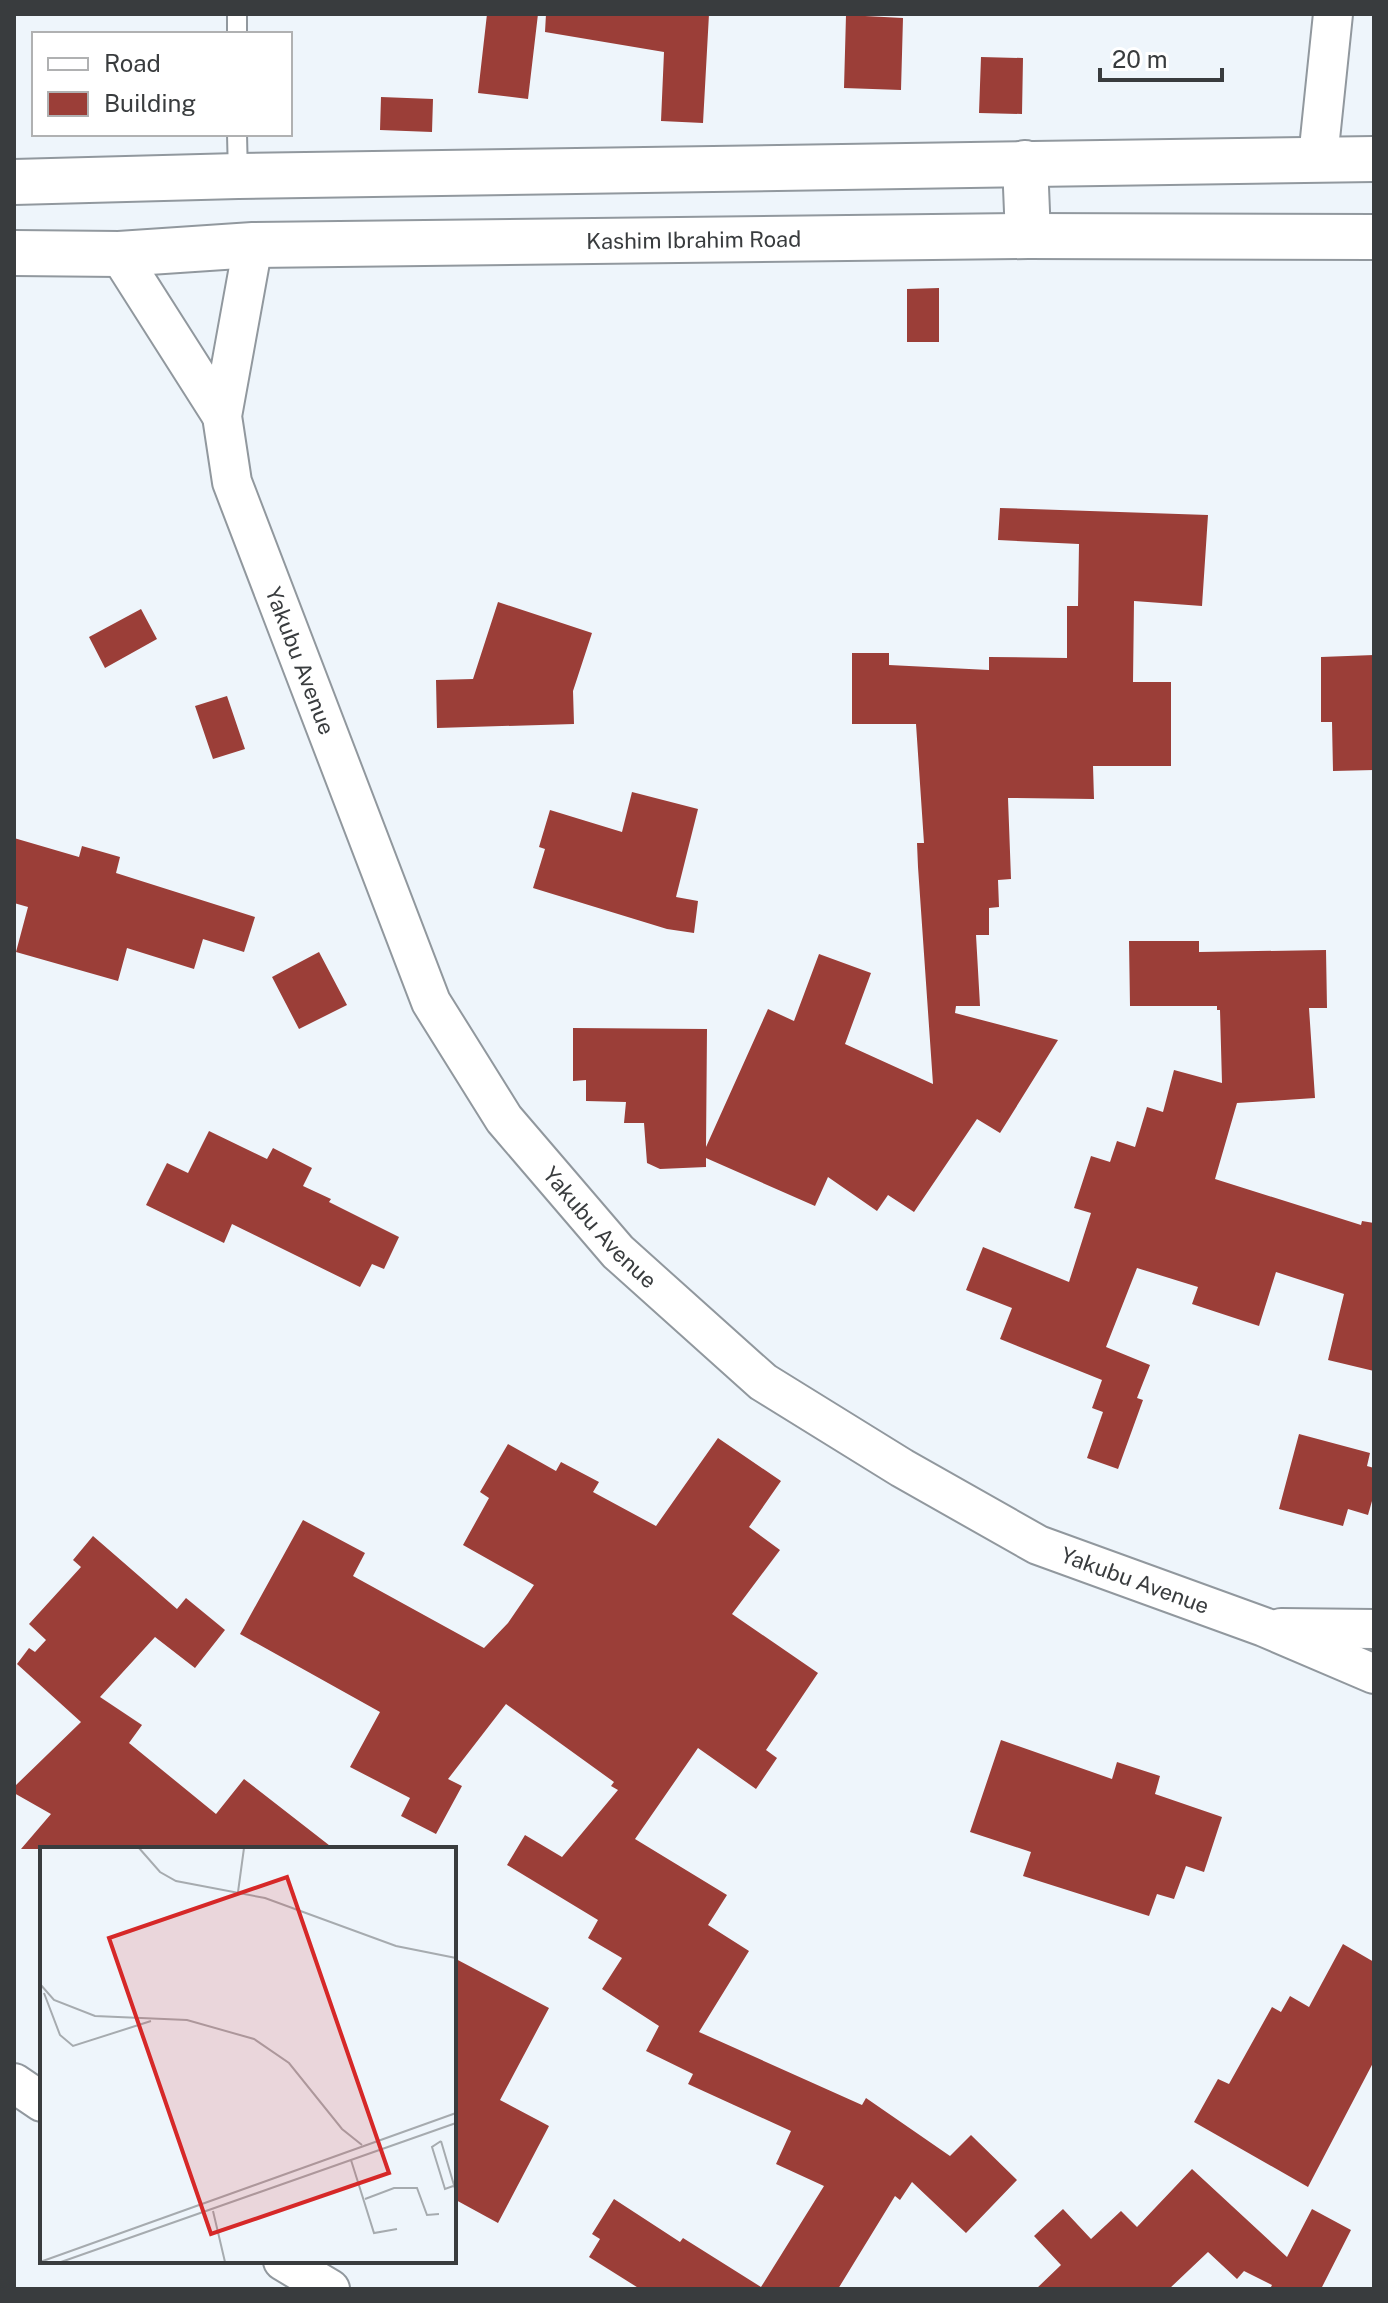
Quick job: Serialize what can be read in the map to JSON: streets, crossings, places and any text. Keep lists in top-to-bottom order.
{
  "streets": {
    "street": ["Kashim Ibrahim Road", "Yakubu Avenue"]
  },
  "crossings": [
    ["Kashim Ibrahim Road", "Yakubu Avenue"]
  ],
  "legend": ["Road", "Building"],
  "scale_bar": "20 m"
}
